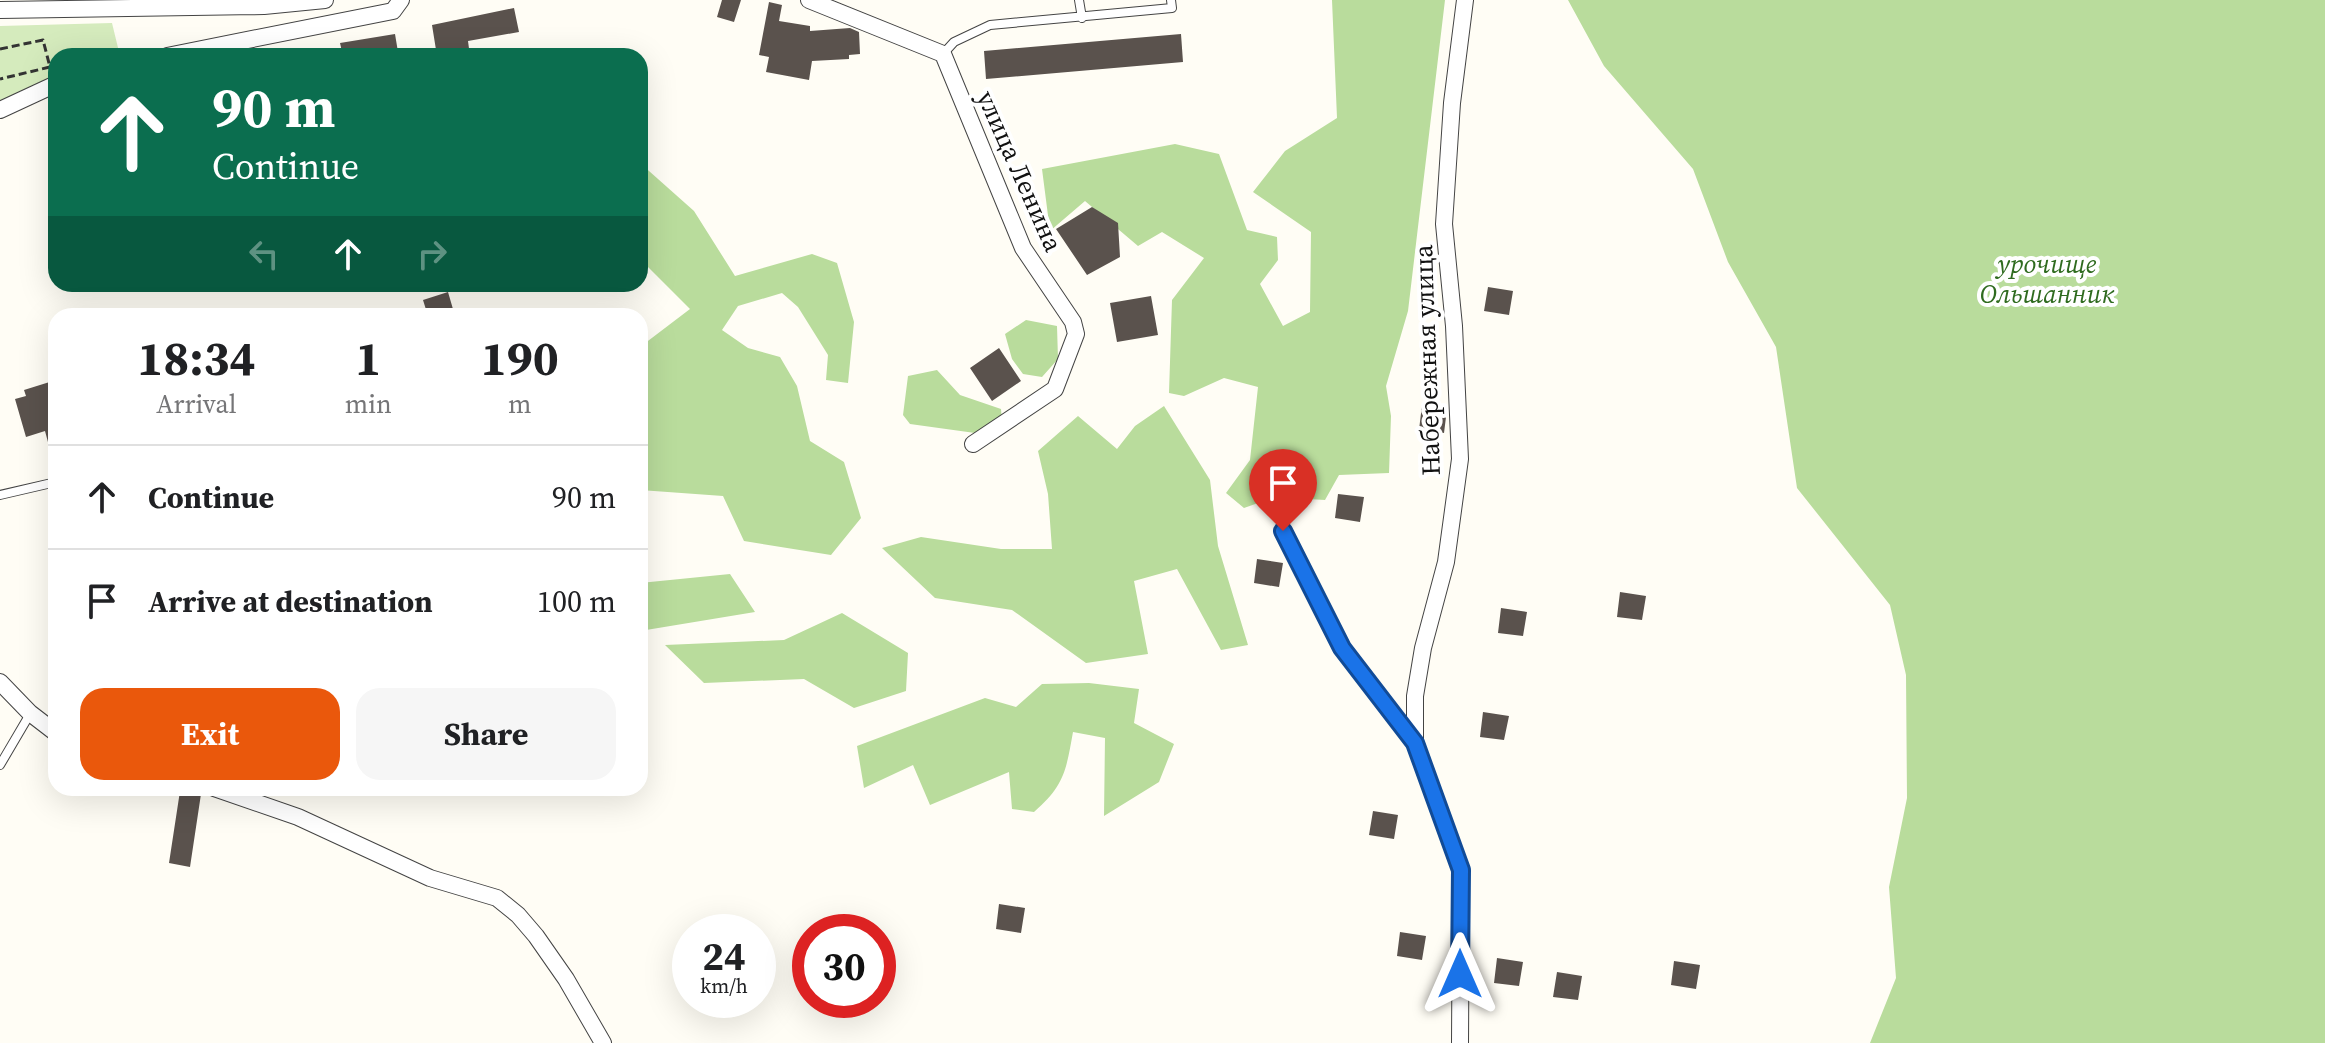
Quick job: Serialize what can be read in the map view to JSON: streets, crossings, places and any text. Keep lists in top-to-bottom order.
{
  "streets": {
    "street": ["улица Ленина", "Набережная улица"]
  },
  "parks": ["урочище Ольшанник"],
  "page": {
    "turn": ["90 m", "Continue"],
    "eta": [
      "18:34",
      "Arrival",
      "1",
      "min",
      "190",
      "m"
    ],
    "list": [
      {
        "name": "Continue",
        "value": "90 m"
      },
      {
        "name": "Arrive at destination",
        "value": "100 m"
      }
    ],
    "buttons": ["Exit", "Share"],
    "speed": "24 km/h",
    "limit": "30"
  }
}
